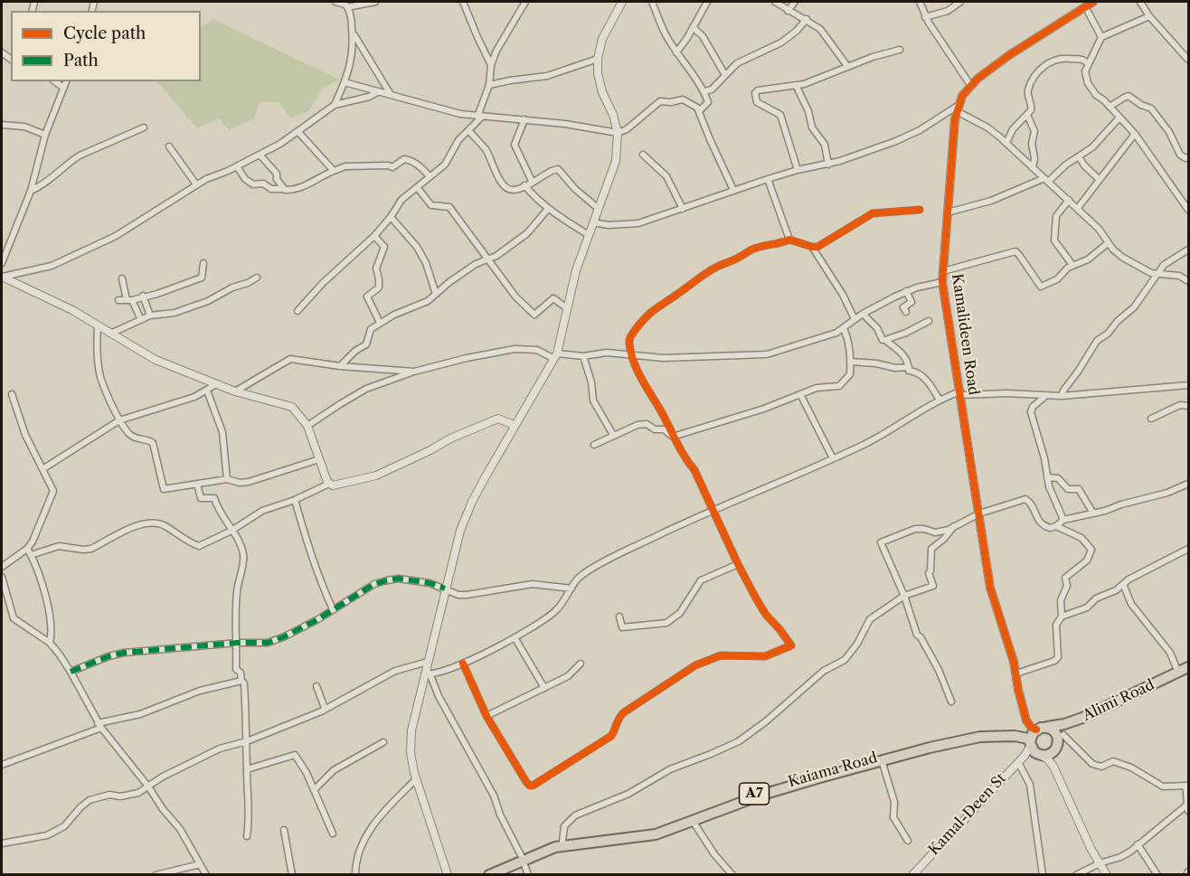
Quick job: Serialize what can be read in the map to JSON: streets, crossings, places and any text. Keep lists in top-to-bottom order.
{
  "streets": {
    "highway": ["Alimi Road", "Kaiama Road", "A7"],
    "street": ["Kamalideen Road", "Kamal-Deen St"]
  },
  "crossings": [
    ["Kamalideen Road", "Alimi Road"],
    ["Kamalideen Road", "Kaiama Road"],
    ["Kamalideen Road", "Kamal-Deen St"],
    ["Alimi Road", "Kaiama Road"],
    ["Alimi Road", "Kamal-Deen St"],
    ["Kaiama Road", "Kamal-Deen St"]
  ],
  "legend": ["Cycle path", "Path"]
}
